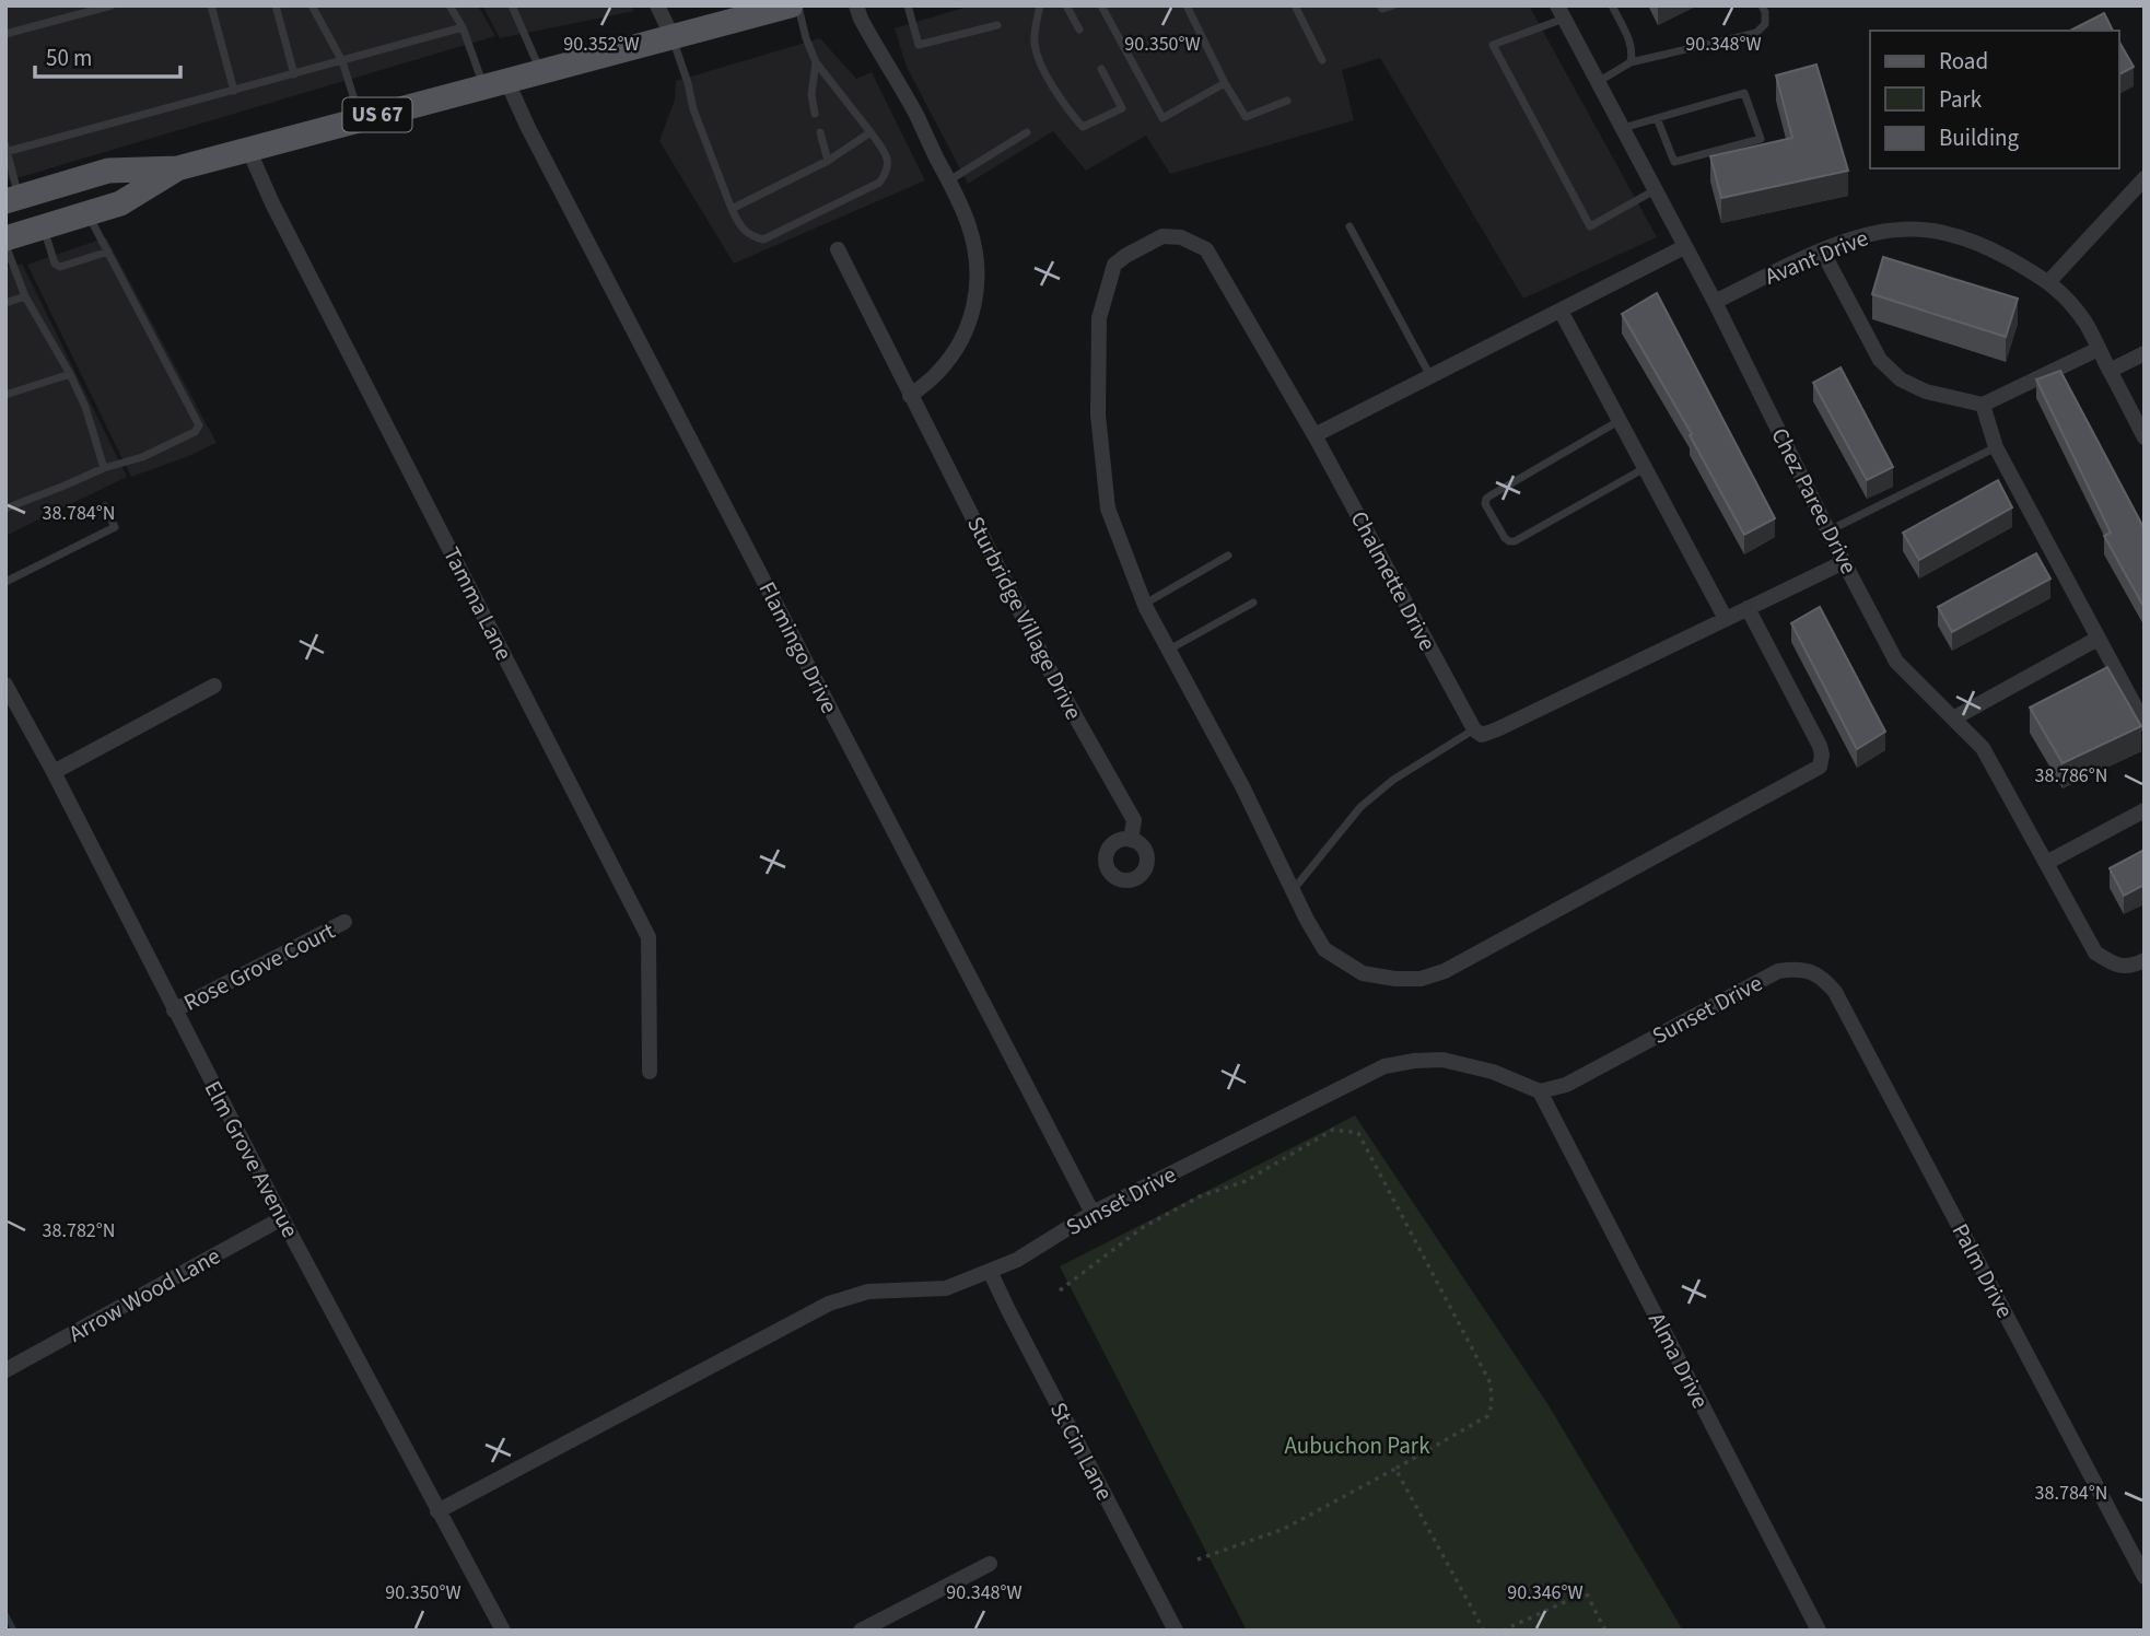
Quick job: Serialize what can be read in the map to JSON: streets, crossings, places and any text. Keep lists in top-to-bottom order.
{
  "streets": {
    "main road": ["US 67"],
    "street": [
      "Avant Drive",
      "Chez Paree Drive",
      "Chalmette Drive",
      "Tamma Lane",
      "Sturbridge Village Drive",
      "Flamingo Drive",
      "Rose Grove Court",
      "Sunset Drive",
      "Elm Grove Avenue",
      "Palm Drive",
      "Arrow Wood Lane",
      "Alma Drive",
      "St Cin Lane"
    ]
  },
  "crossings": [
    ["US 67", "Tamma Lane"],
    ["US 67", "Flamingo Drive"],
    ["Avant Drive", "Chez Paree Drive"],
    ["Flamingo Drive", "Sunset Drive"],
    ["Rose Grove Court", "Elm Grove Avenue"],
    ["Sunset Drive", "Elm Grove Avenue"],
    ["Sunset Drive", "Palm Drive"],
    ["Sunset Drive", "Alma Drive"],
    ["Sunset Drive", "St Cin Lane"],
    ["Elm Grove Avenue", "Arrow Wood Lane"]
  ],
  "parks": ["Aubuchon Park"],
  "legend": ["Road", "Park", "Building"],
  "scale_bar": "50 m",
  "coordinates": [
    "90.352°W",
    "90.350°W",
    "90.348°W",
    "38.784°N",
    "38.786°N",
    "38.782°N",
    "90.346°W"
  ]
}
